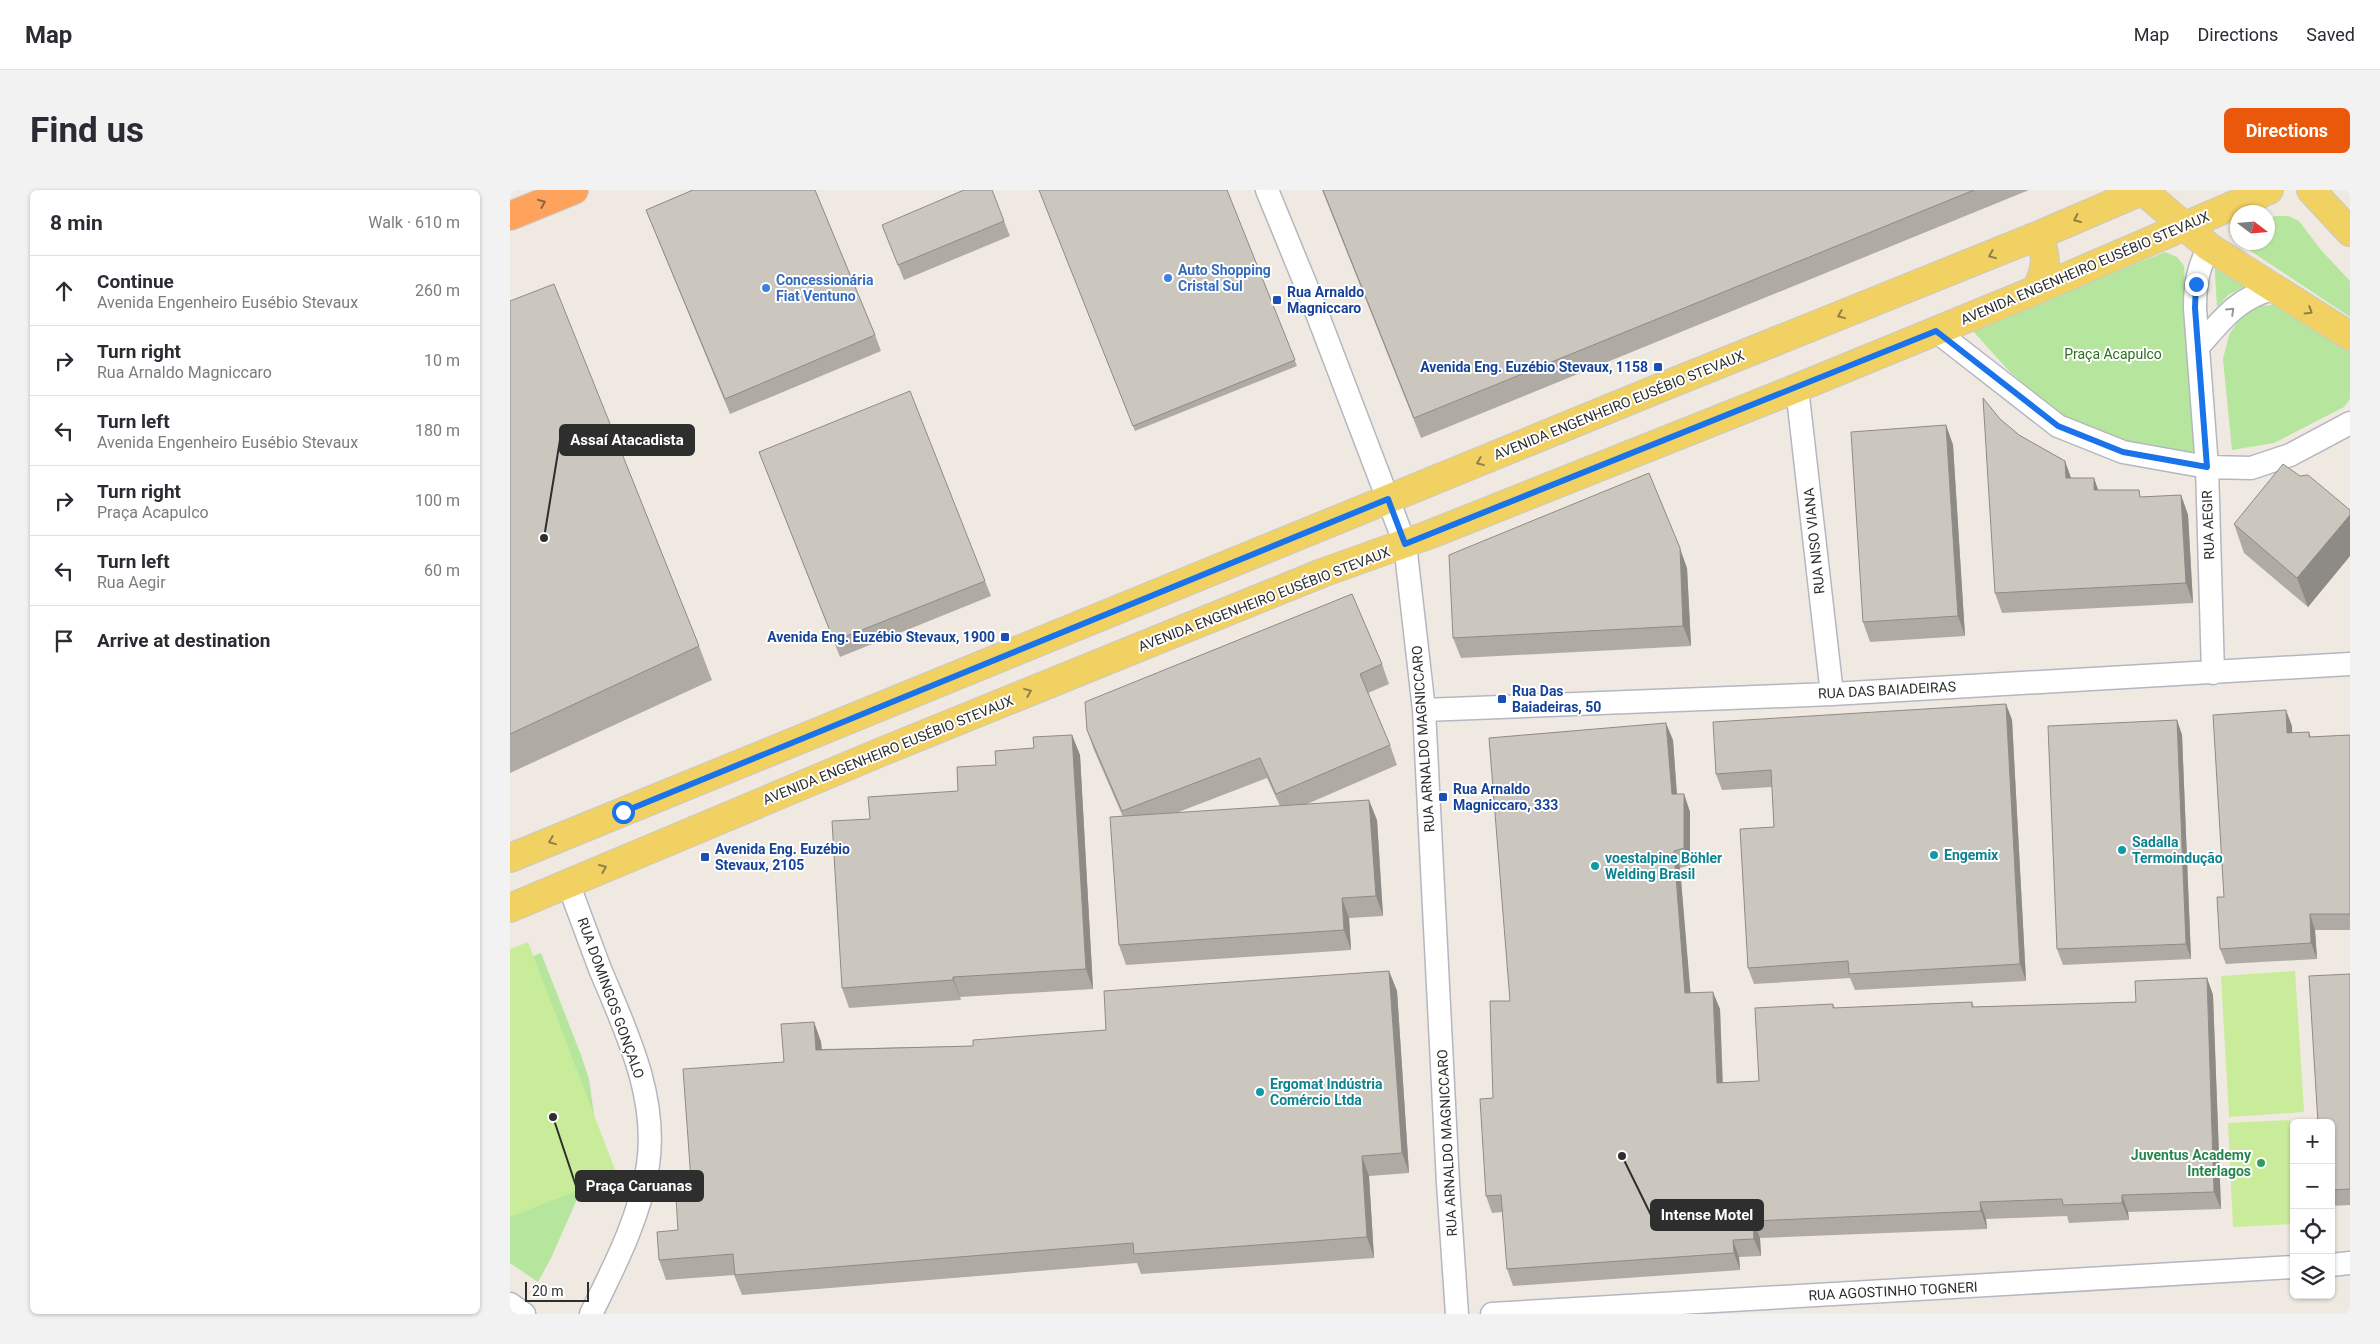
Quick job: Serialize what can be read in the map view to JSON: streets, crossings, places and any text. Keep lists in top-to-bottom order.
{
  "streets": {
    "main road": ["AVENIDA ENGENHEIRO EUSÉBIO STEVAUX"],
    "street": [
      "RUA AEGIR",
      "RUA NISO VIANA",
      "RUA DAS BAIADEIRAS",
      "RUA ARNALDO MAGNICCARO",
      "RUA DOMINGOS GONÇALO",
      "RUA AGOSTINHO TOGNERI"
    ]
  },
  "crossings": [
    ["AVENIDA ENGENHEIRO EUSÉBIO STEVAUX", "RUA NISO VIANA"],
    ["AVENIDA ENGENHEIRO EUSÉBIO STEVAUX", "RUA ARNALDO MAGNICCARO"],
    ["AVENIDA ENGENHEIRO EUSÉBIO STEVAUX", "RUA DOMINGOS GONÇALO"],
    ["RUA AEGIR", "RUA DAS BAIADEIRAS"],
    ["RUA NISO VIANA", "RUA DAS BAIADEIRAS"],
    ["RUA DAS BAIADEIRAS", "RUA ARNALDO MAGNICCARO"]
  ],
  "parks": ["Praça Acapulco"],
  "places": {
    "other": [
      "Auto Shopping Cristal Sul",
      "Concessionária Fiat Ventuno",
      "Assaí Atacadista",
      "Sadalla Termoindução",
      "Engemix",
      "voestalpine Böhler Welding Brasil",
      "Ergomat Indústria Comércio Ltda",
      "Praça Caruanas",
      "Intense Motel",
      "Juventus Academy Interlagos"
    ],
    "transit": [
      "Rua Arnaldo Magniccaro",
      "Avenida Eng. Euzébio Stevaux, 1158",
      "Avenida Eng. Euzébio Stevaux, 1900",
      "Rua Das Baiadeiras, 50",
      "Rua Arnaldo Magniccaro, 333",
      "Avenida Eng. Euzébio Stevaux, 2105"
    ]
  },
  "scale_bar": "20 m",
  "north": "right",
  "page": {
    "header": "Map",
    "nav": ["Map", "Directions", "Saved"],
    "buttons": "Directions",
    "title": "Find us",
    "heading": ["8 min", "Walk · 610 m"],
    "list": [
      ["Continue", "Avenida Engenheiro Eusébio Stevaux", "260 m"],
      ["Turn right", "Rua Arnaldo Magniccaro", "10 m"],
      ["Turn left", "Avenida Engenheiro Eusébio Stevaux", "180 m"],
      ["Turn right", "Praça Acapulco", "100 m"],
      ["Turn left", "Rua Aegir", "60 m"],
      "Arrive at destination"
    ],
    "map_buttons": ["+", "−"],
    "scale": "20 m"
  }
}
